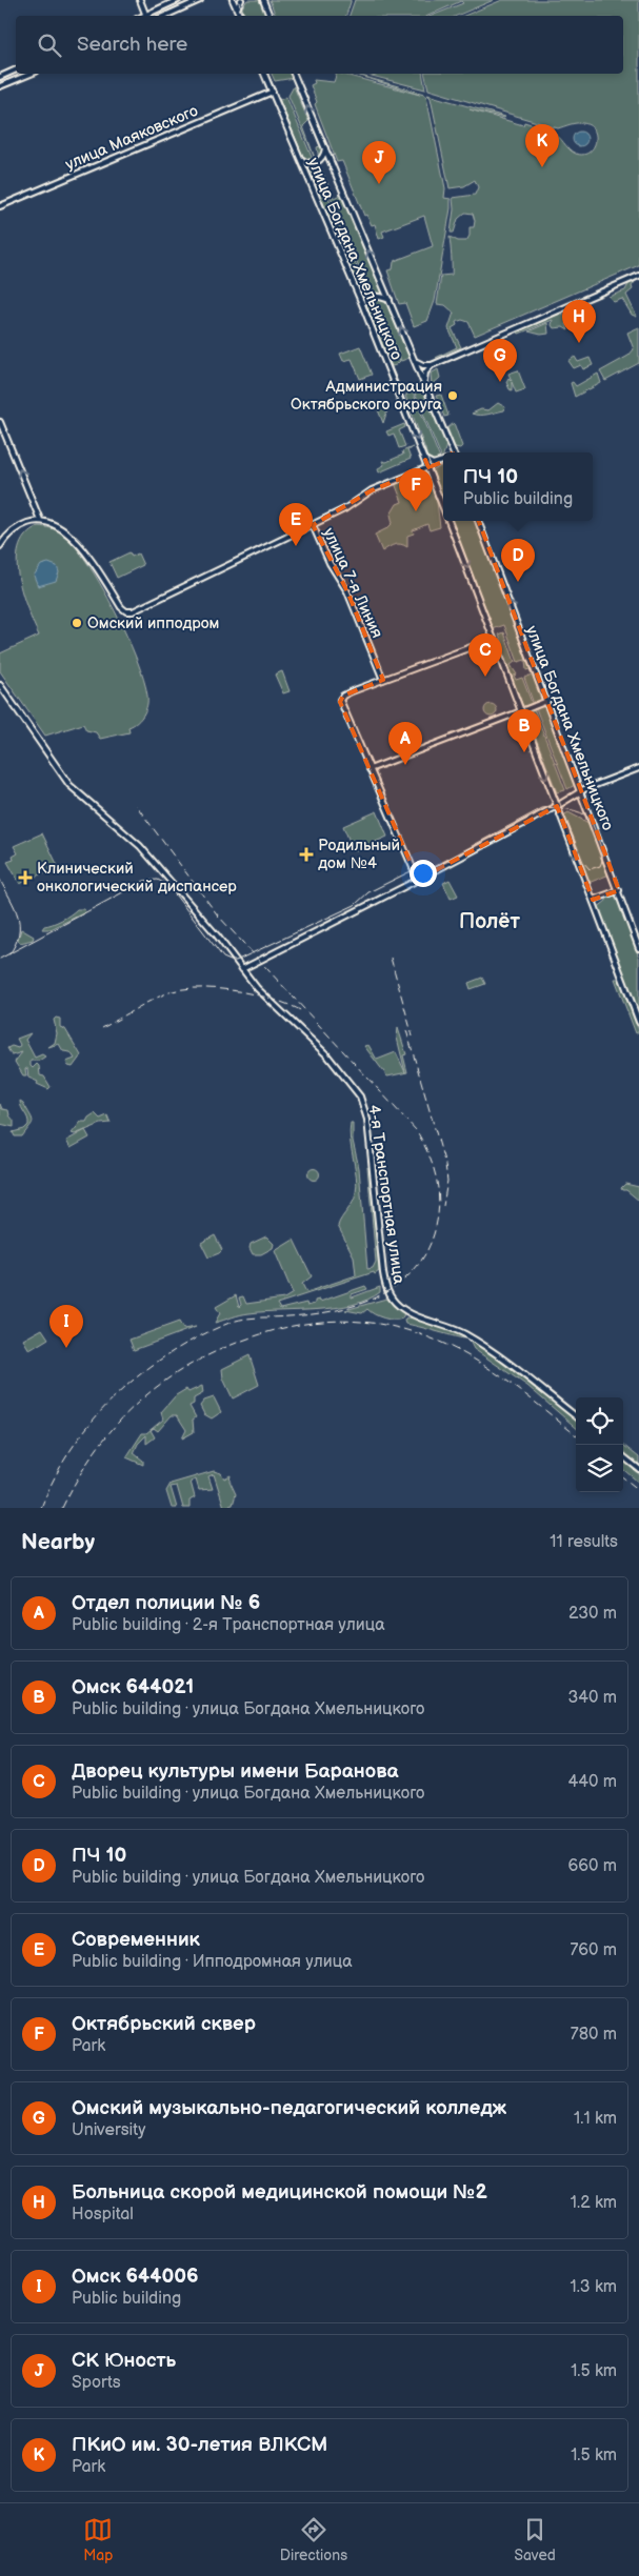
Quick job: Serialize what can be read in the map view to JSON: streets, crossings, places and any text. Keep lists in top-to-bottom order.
{
  "streets": {
    "main road": [
      "улица Маяковского",
      "улица Богдана Хмельницкого",
      "улица 7-я Линия",
      "4-я Транспортная улица"
    ]
  },
  "crossings": [
    ["улица Маяковского", "улица Богдана Хмельницкого"]
  ],
  "districts": ["Полёт"],
  "places": {
    "other": ["Администрация Октябрьского округа", "Омский ипподром"],
    "health": ["Родильный дом №4", "Клинический онкологический диспансер"]
  },
  "page": {
    "search": "Search here",
    "pins": [
      "K",
      "J",
      "H",
      "G",
      "F",
      "E",
      "D",
      "C",
      "B",
      "A",
      "I"
    ],
    "popup": ["ПЧ 10", "Public building"],
    "heading": ["Nearby", "11 results"],
    "list": [
      {
        "mark": "A",
        "name": "Отдел полиции № 6",
        "note": "Public building · 2-я Транспортная улица",
        "value": "230 m"
      },
      {
        "mark": "B",
        "name": "Омск 644021",
        "note": "Public building · улица Богдана Хмельницкого",
        "value": "340 m"
      },
      {
        "mark": "C",
        "name": "Дворец культуры имени Баранова",
        "note": "Public building · улица Богдана Хмельницкого",
        "value": "440 m"
      },
      {
        "mark": "D",
        "name": "ПЧ 10",
        "note": "Public building · улица Богдана Хмельницкого",
        "value": "660 m"
      },
      {
        "mark": "E",
        "name": "Современник",
        "note": "Public building · Ипподромная улица",
        "value": "760 m"
      },
      {
        "mark": "F",
        "name": "Октябрьский сквер",
        "note": "Park",
        "value": "780 m"
      },
      {
        "mark": "G",
        "name": "Омский музыкально-педагогический колледж",
        "note": "University",
        "value": "1.1 km"
      },
      {
        "mark": "H",
        "name": "Больница скорой медицинской помощи №2",
        "note": "Hospital",
        "value": "1.2 km"
      },
      {
        "mark": "I",
        "name": "Омск 644006",
        "note": "Public building",
        "value": "1.3 km"
      },
      {
        "mark": "J",
        "name": "СК Юность",
        "note": "Sports",
        "value": "1.5 km"
      },
      {
        "mark": "K",
        "name": "ПКиО им. 30-летия ВЛКСМ",
        "note": "Park",
        "value": "1.5 km"
      }
    ],
    "nav": ["Map", "Directions", "Saved"]
  }
}
